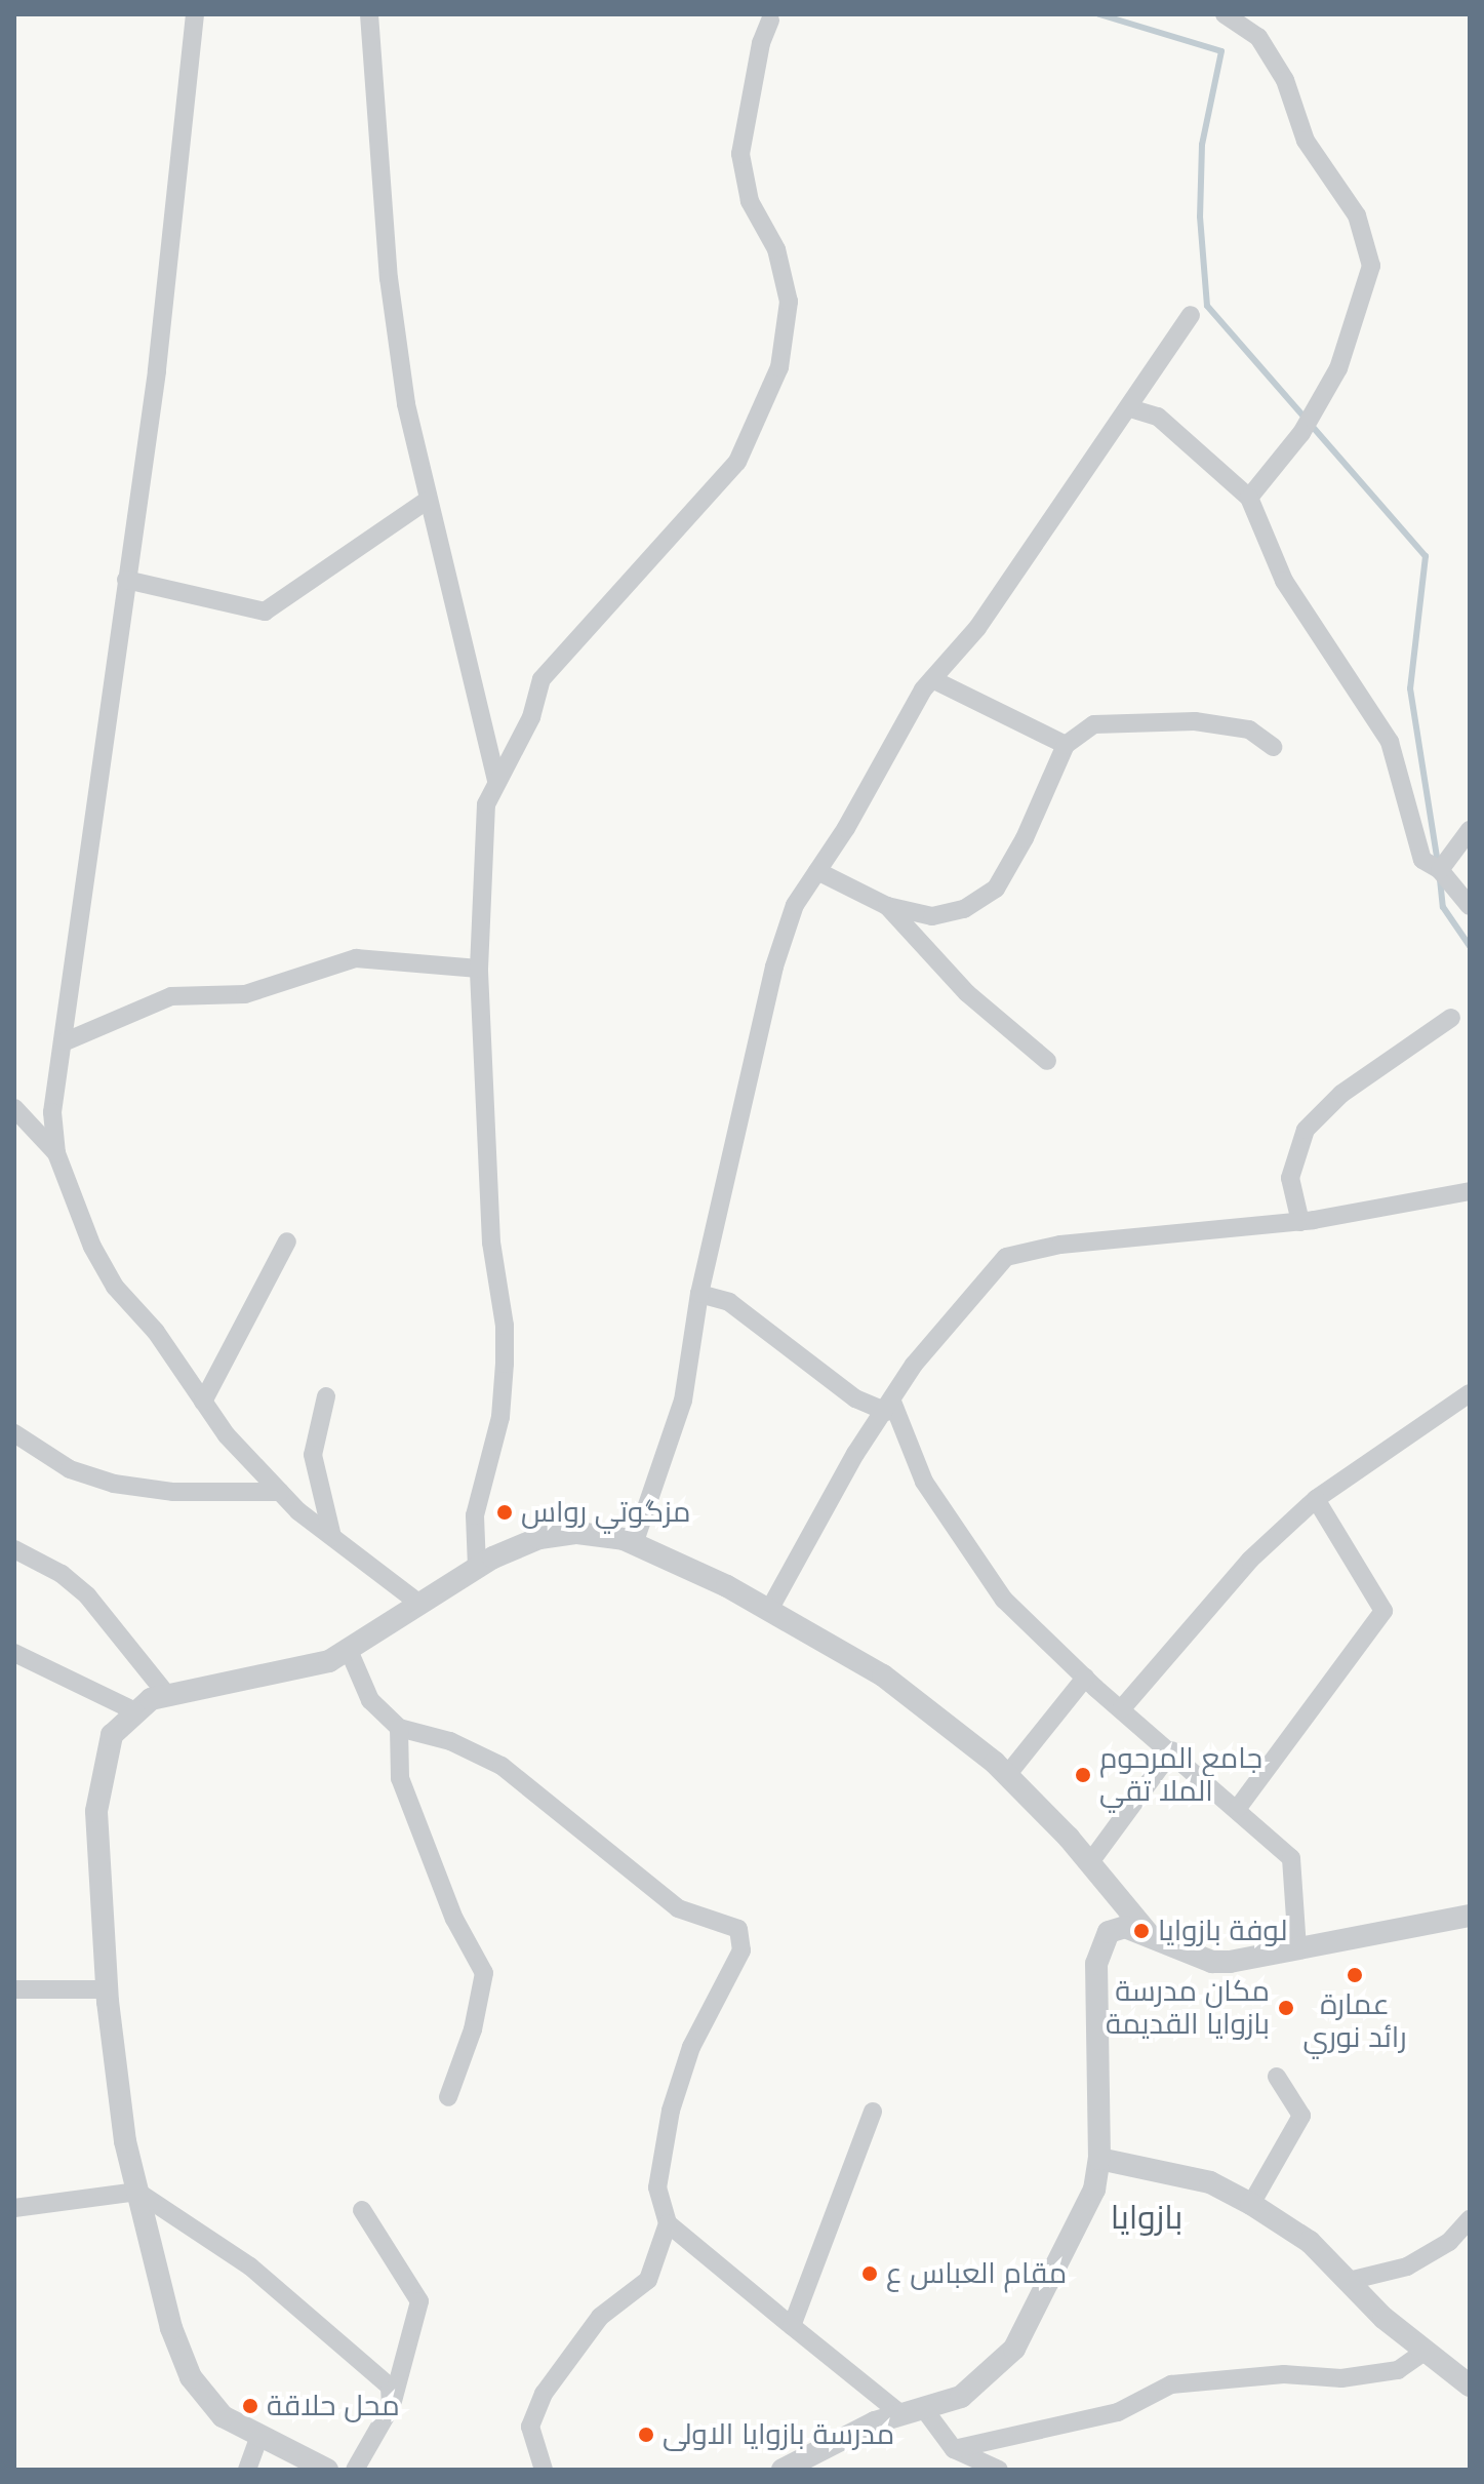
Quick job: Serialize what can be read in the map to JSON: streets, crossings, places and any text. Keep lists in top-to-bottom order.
{
  "districts": ["بازوایا"],
  "places": [
    "مزگوتي رواس",
    "جامع المرحوم الملا تقي",
    "لوفة بازوايا",
    "عمارة رائد نوري",
    "مكان مدرسة بازوايا القديمة",
    "مقام العباس ع",
    "محل حلاقة",
    "مدرسة بازوايا الاولى"
  ]
}
